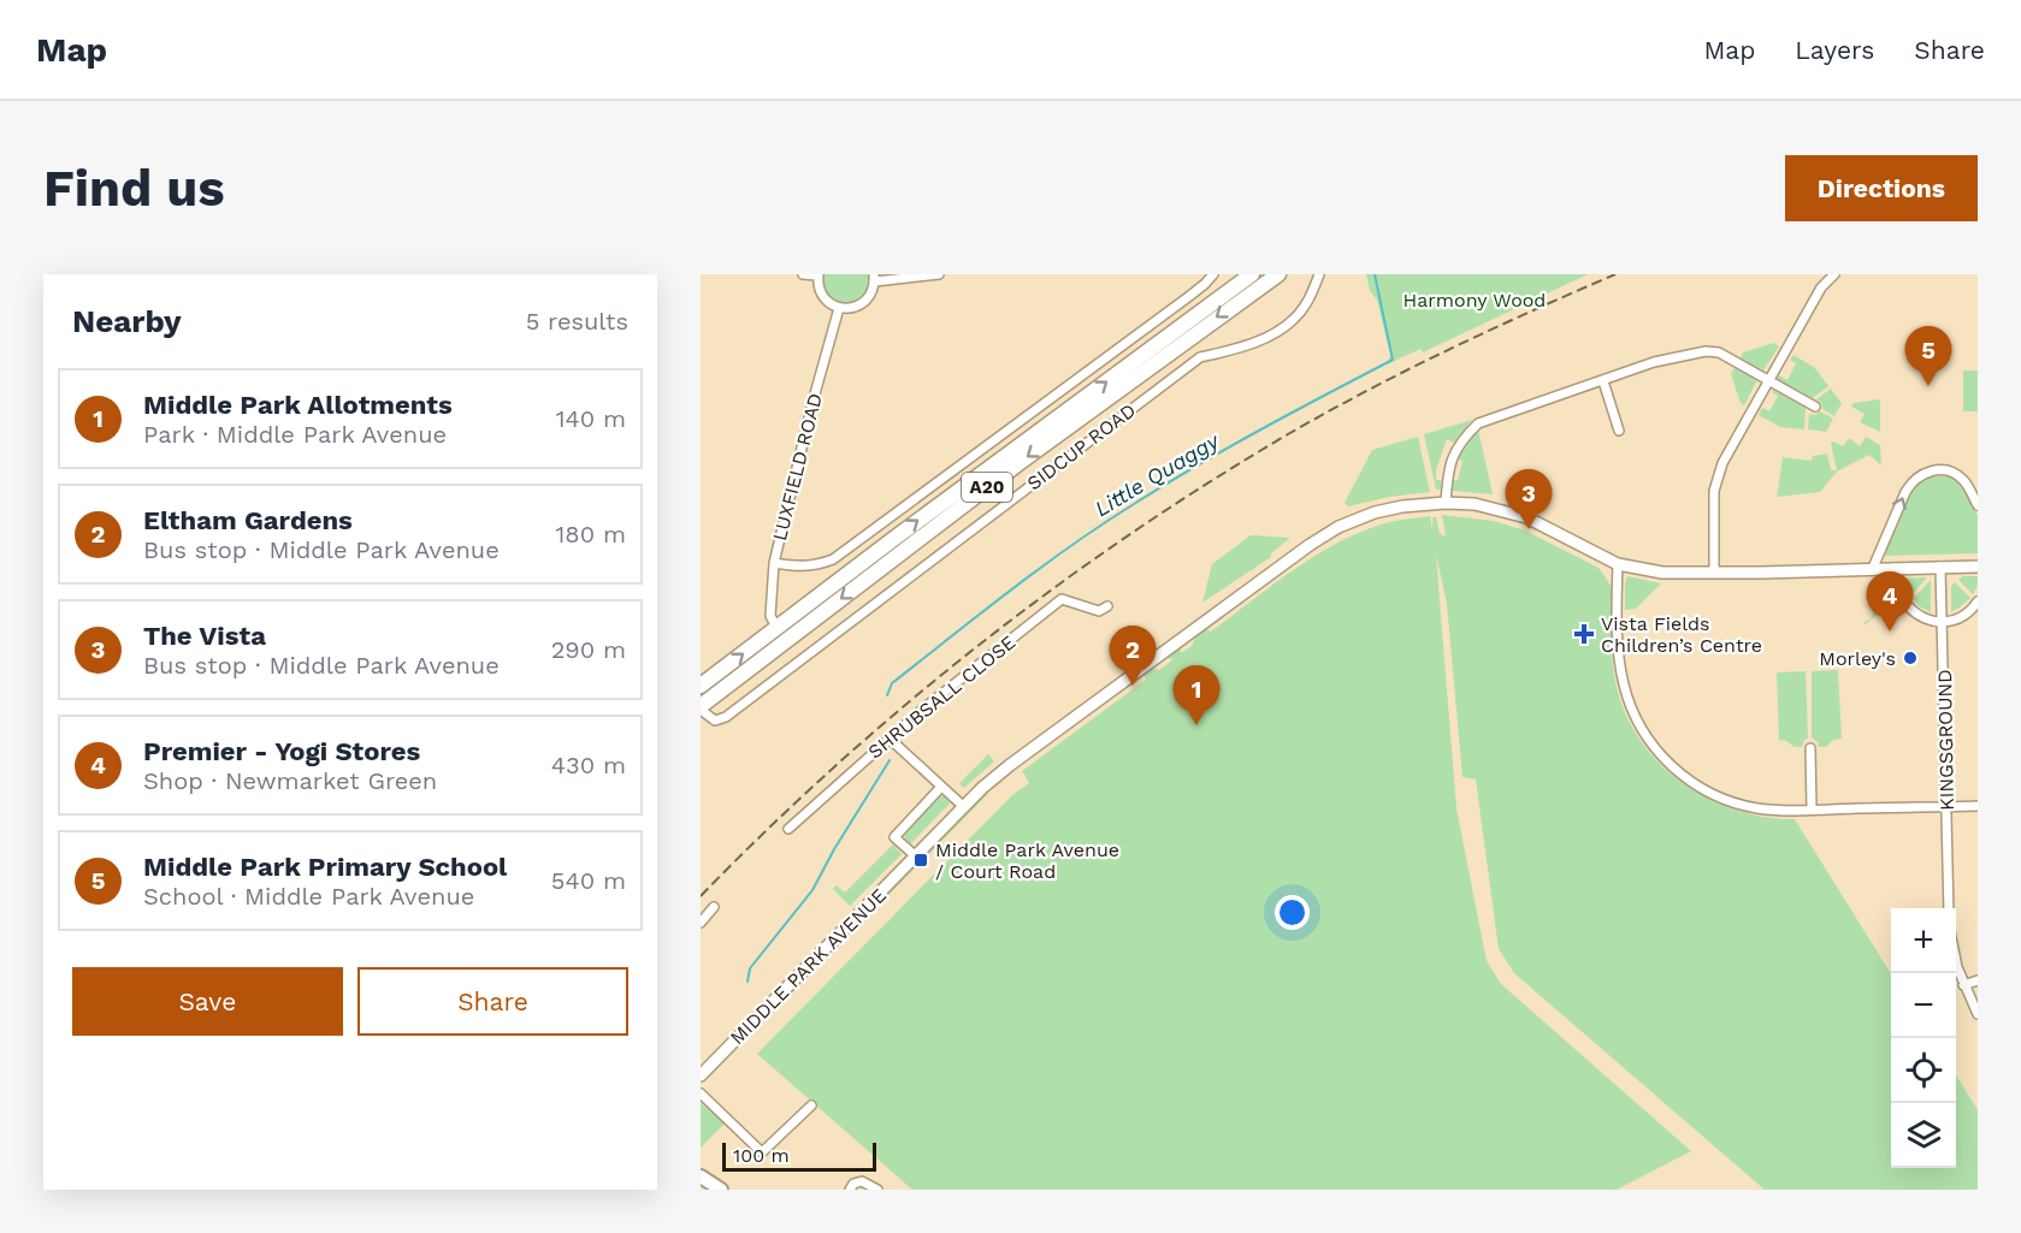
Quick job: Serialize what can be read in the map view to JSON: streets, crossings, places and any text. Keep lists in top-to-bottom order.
{
  "streets": {
    "highway": ["SIDCUP ROAD", "A20"],
    "street": [
      "LUXFIELD ROAD",
      "SHRUBSALL CLOSE",
      "KINGSGROUND",
      "MIDDLE PARK AVENUE"
    ]
  },
  "crossings": [
    ["SIDCUP ROAD", "LUXFIELD ROAD"],
    ["KINGSGROUND", "MIDDLE PARK AVENUE"]
  ],
  "water": ["Little Quaggy"],
  "parks": ["Harmony Wood"],
  "places": {
    "health": ["Vista Fields Children’s Centre"],
    "other": ["Morley's"],
    "transit": ["Middle Park Avenue / Court Road"]
  },
  "scale_bar": "100 m",
  "page": {
    "header": "Map",
    "nav": ["Map", "Layers", "Share"],
    "buttons": [
      "Directions",
      ["Save", "Share"]
    ],
    "title": "Find us",
    "heading": ["Nearby", "5 results"],
    "pins": [
      "5",
      "3",
      "4",
      "2",
      "1"
    ],
    "list": [
      {
        "mark": "1",
        "name": "Middle Park Allotments",
        "note": "Park · Middle Park Avenue",
        "value": "140 m"
      },
      {
        "mark": "2",
        "name": "Eltham Gardens",
        "note": "Bus stop · Middle Park Avenue",
        "value": "180 m"
      },
      {
        "mark": "3",
        "name": "The Vista",
        "note": "Bus stop · Middle Park Avenue",
        "value": "290 m"
      },
      {
        "mark": "4",
        "name": "Premier - Yogi Stores",
        "note": "Shop · Newmarket Green",
        "value": "430 m"
      },
      {
        "mark": "5",
        "name": "Middle Park Primary School",
        "note": "School · Middle Park Avenue",
        "value": "540 m"
      }
    ],
    "map_buttons": ["+", "−"],
    "scale": "100 m"
  }
}
